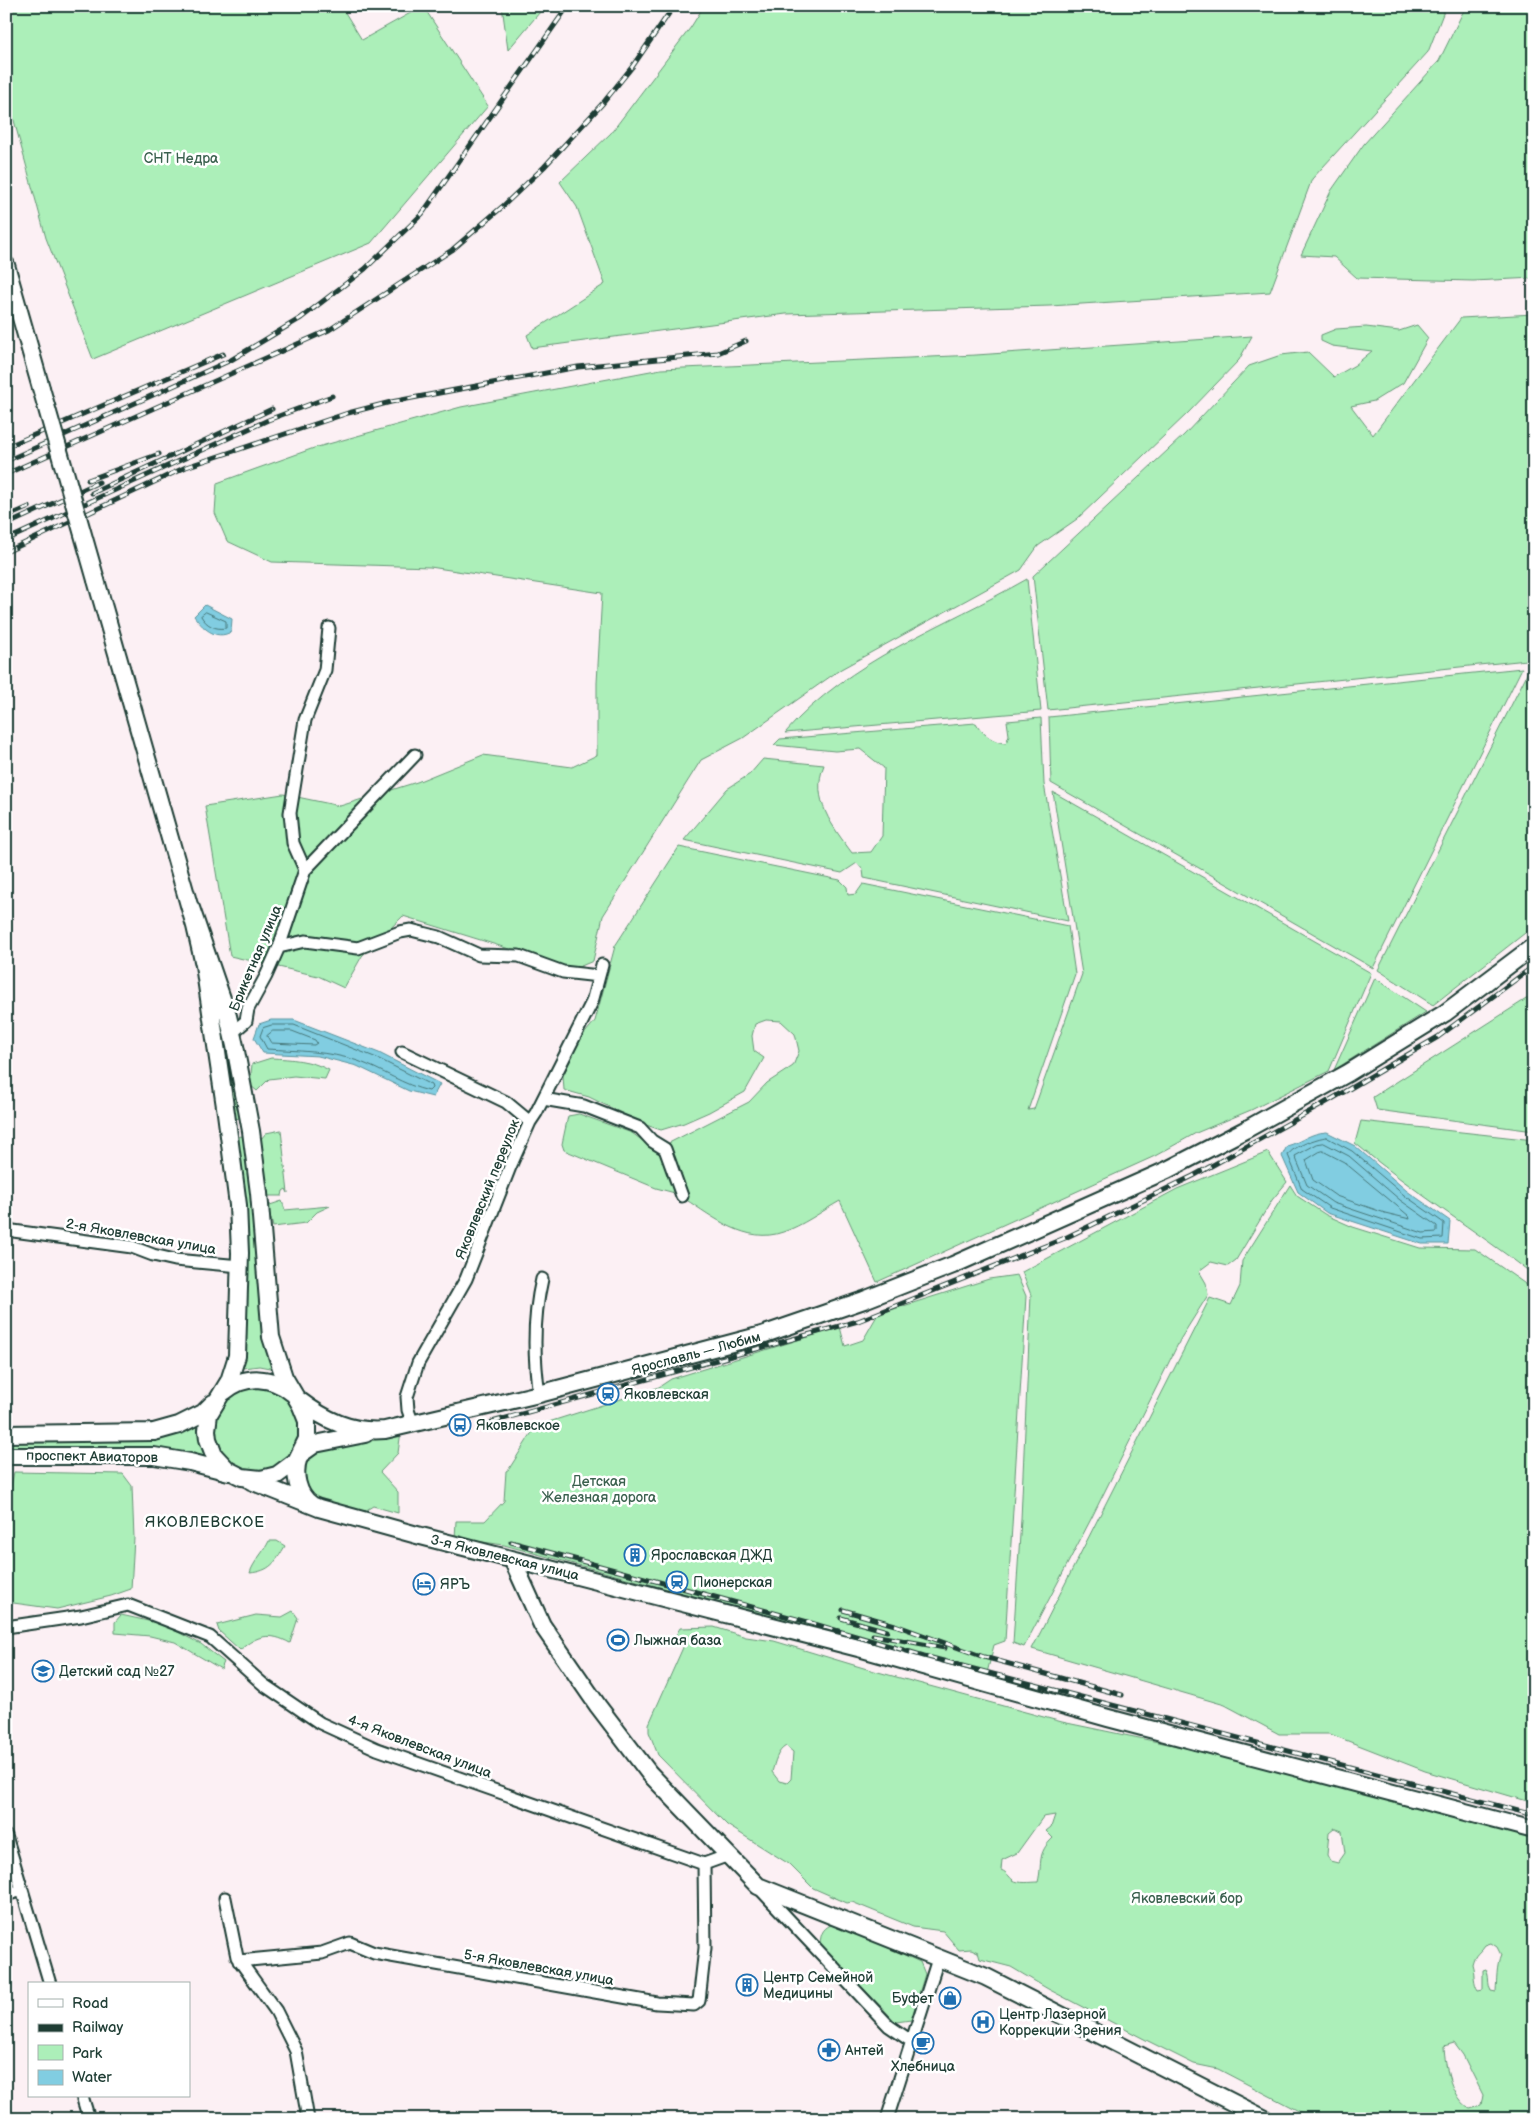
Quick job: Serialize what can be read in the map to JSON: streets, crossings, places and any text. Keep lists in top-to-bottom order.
{
  "streets": {
    "main road": ["Ярославль — Любим", "проспект Авиаторов", "3-я Яковлевская улица"],
    "street": [
      "Брикетная улица",
      "Яковлевский переулок",
      "2-я Яковлевская улица",
      "4-я Яковлевская улица",
      "5-я Яковлевская улица"
    ]
  },
  "crossings": [
    ["Брикетная улица", "Яковлевский переулок"],
    ["Яковлевский переулок", "Ярославль — Любим"],
    ["Ярославль — Любим", "проспект Авиаторов"],
    ["Ярославль — Любим", "3-я Яковлевская улица"],
    ["проспект Авиаторов", "3-я Яковлевская улица"],
    ["4-я Яковлевская улица", "5-я Яковлевская улица"]
  ],
  "districts": ["ЯКОВЛЕВСКОЕ"],
  "parks": ["СНТ Недра", "Детская Железная дорога", "Яковлевский бор"],
  "places": {
    "station": ["Яковлевская", "Пионерская"],
    "bus stop": ["Яковлевское"],
    "building": ["Ярославская ДЖД", "Центр Семейной Медицины"],
    "hotel": ["ЯРЪ"],
    "sports": ["Лыжная база"],
    "school or university": ["Детский сад №27"],
    "shop": ["Буфет"],
    "hospital": ["Центр Лазерной Коррекции Зрения"],
    "cafe": ["Хлебница"],
    "pharmacy": ["Антей"]
  },
  "legend": [
    "Road",
    "Railway",
    "Park",
    "Water"
  ]
}
